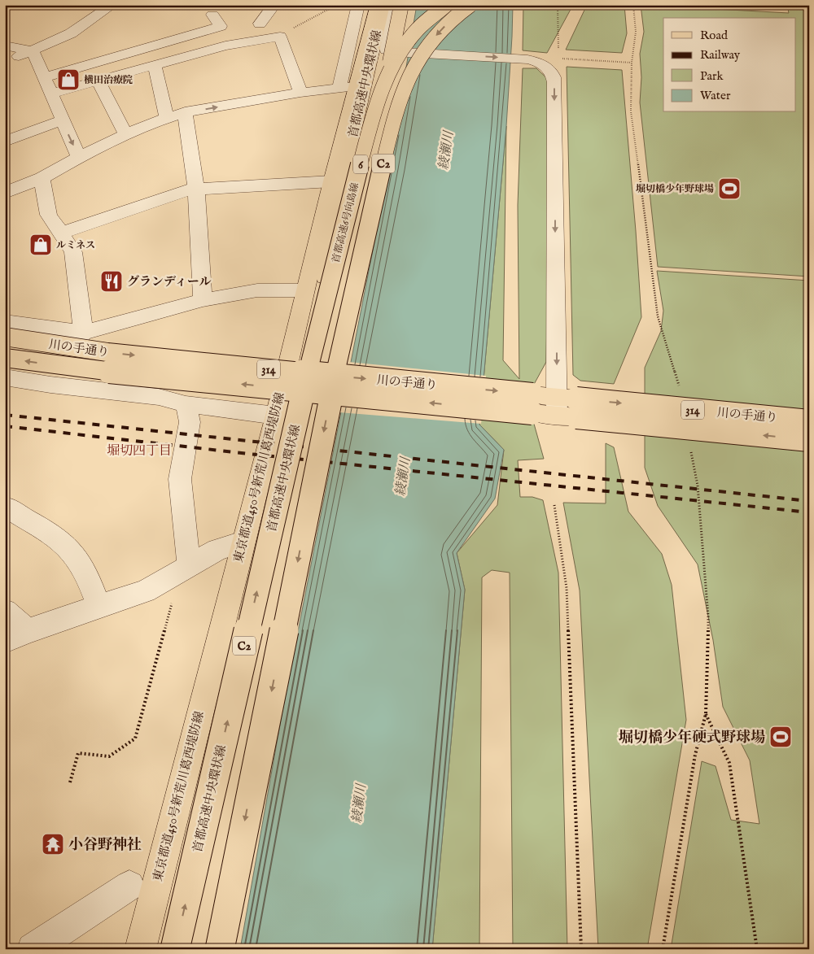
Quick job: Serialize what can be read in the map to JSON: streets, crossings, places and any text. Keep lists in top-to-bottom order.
{
  "streets": {
    "main road": [
      "首都高速中央環状線",
      "C2",
      "6",
      "首都高速6号向島線",
      "川の手通り",
      "314",
      "東京都道450号新荒川葛西堤防線"
    ]
  },
  "crossings": [
    ["首都高速中央環状線", "首都高速6号向島線"]
  ],
  "districts": ["堀切四丁目"],
  "water": ["綾瀬川"],
  "places": {
    "shop": ["横田治療院", "ルミネス"],
    "sports": ["堀切橋少年野球場", "堀切橋少年硬式野球場"],
    "restaurant": ["グランディール"],
    "temple": ["小谷野神社"]
  },
  "legend": [
    "Road",
    "Railway",
    "Park",
    "Water"
  ]
}
